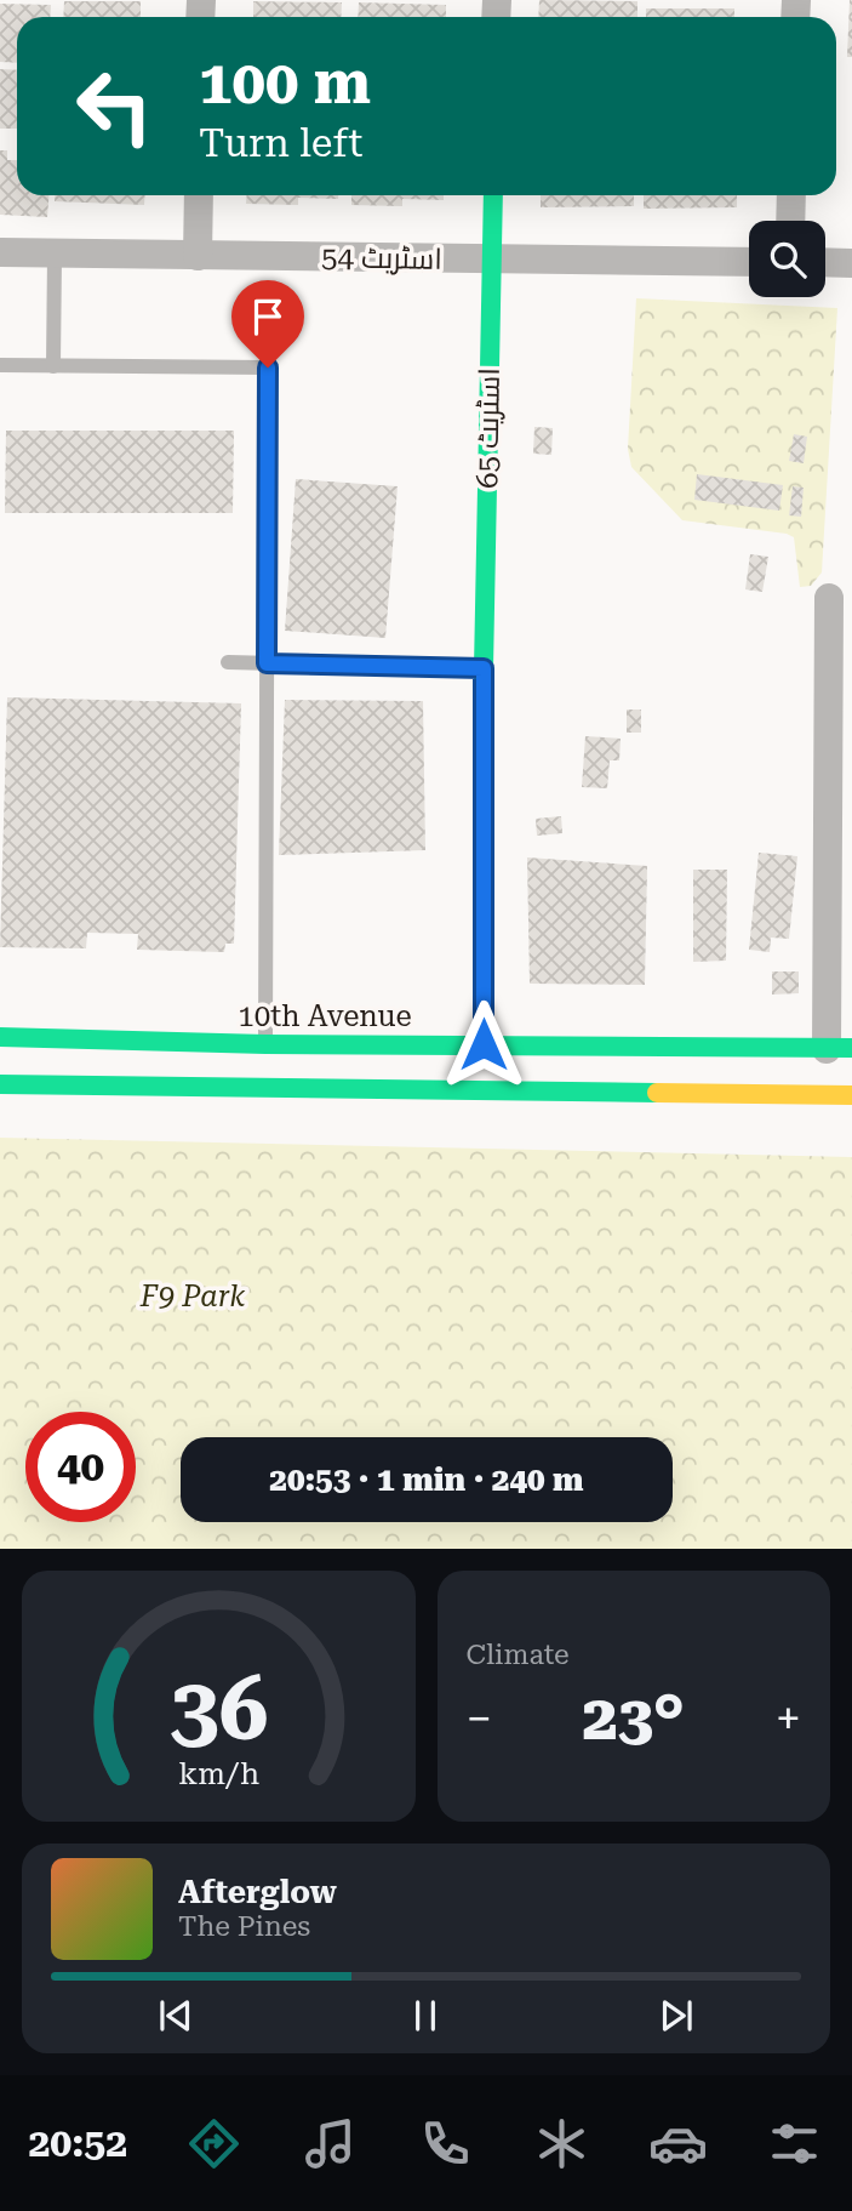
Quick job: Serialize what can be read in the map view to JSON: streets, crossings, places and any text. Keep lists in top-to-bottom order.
{
  "streets": {
    "main road": ["اسٹریٹ 65", "10th Avenue"],
    "street": ["اسٹریٹ 54"]
  },
  "crossings": [
    ["اسٹریٹ 54", "اسٹریٹ 65"],
    ["اسٹریٹ 65", "10th Avenue"]
  ],
  "parks": ["F9 Park"],
  "page": {
    "turn": ["100 m", "Turn left"],
    "limit": "40",
    "trip": "20:53 · 1 min · 240 m",
    "tile": "Climate",
    "heat": ["−", "23°", "+"],
    "song": ["Afterglow", "The Pines"],
    "tabs": "20:52",
    "gauge": ["36", "km/h"]
  }
}
